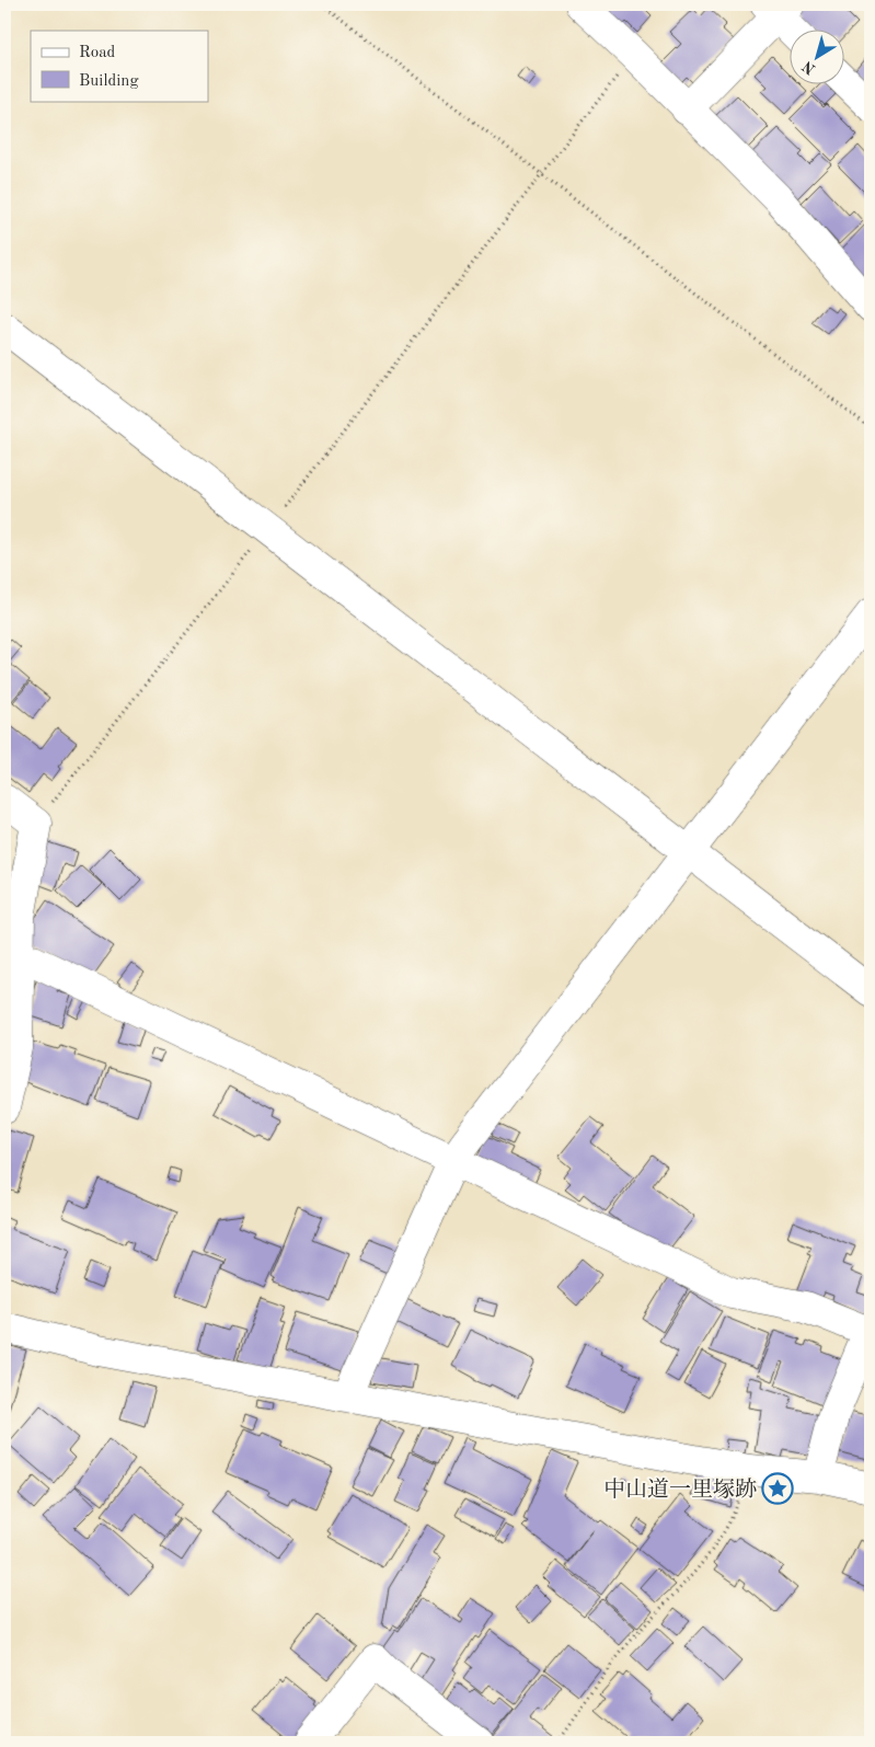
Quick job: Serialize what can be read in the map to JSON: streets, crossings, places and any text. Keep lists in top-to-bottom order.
{
  "places": {
    "place": ["中山道一里塚跡"]
  },
  "legend": ["Road", "Building"],
  "north": "bottom left"
}
